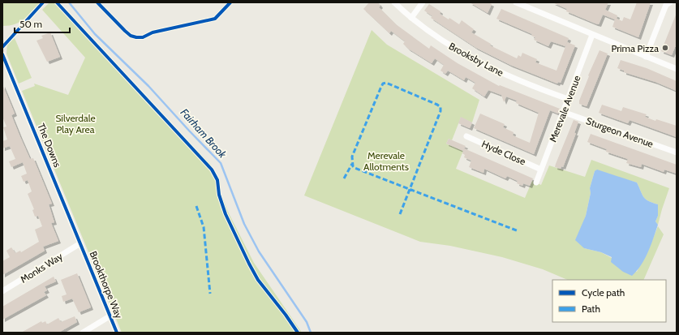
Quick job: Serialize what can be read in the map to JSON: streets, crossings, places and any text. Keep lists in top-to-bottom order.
{
  "streets": {
    "street": [
      "Brooksby Lane",
      "Merevale Avenue",
      "Sturgeon Avenue",
      "The Downs",
      "Hyde Close",
      "Monks Way",
      "Brookthorpe Way"
    ]
  },
  "crossings": [
    ["Brooksby Lane", "Merevale Avenue"],
    ["Merevale Avenue", "Sturgeon Avenue"],
    ["Merevale Avenue", "Hyde Close"],
    ["The Downs", "Monks Way"],
    ["The Downs", "Brookthorpe Way"],
    ["Monks Way", "Brookthorpe Way"]
  ],
  "water": ["Fairham Brook"],
  "parks": ["Silverdale Play Area", "Merevale Allotments"],
  "places": ["Prima Pizza"],
  "legend": ["Cycle path", "Path"],
  "scale_bar": "50 m"
}
